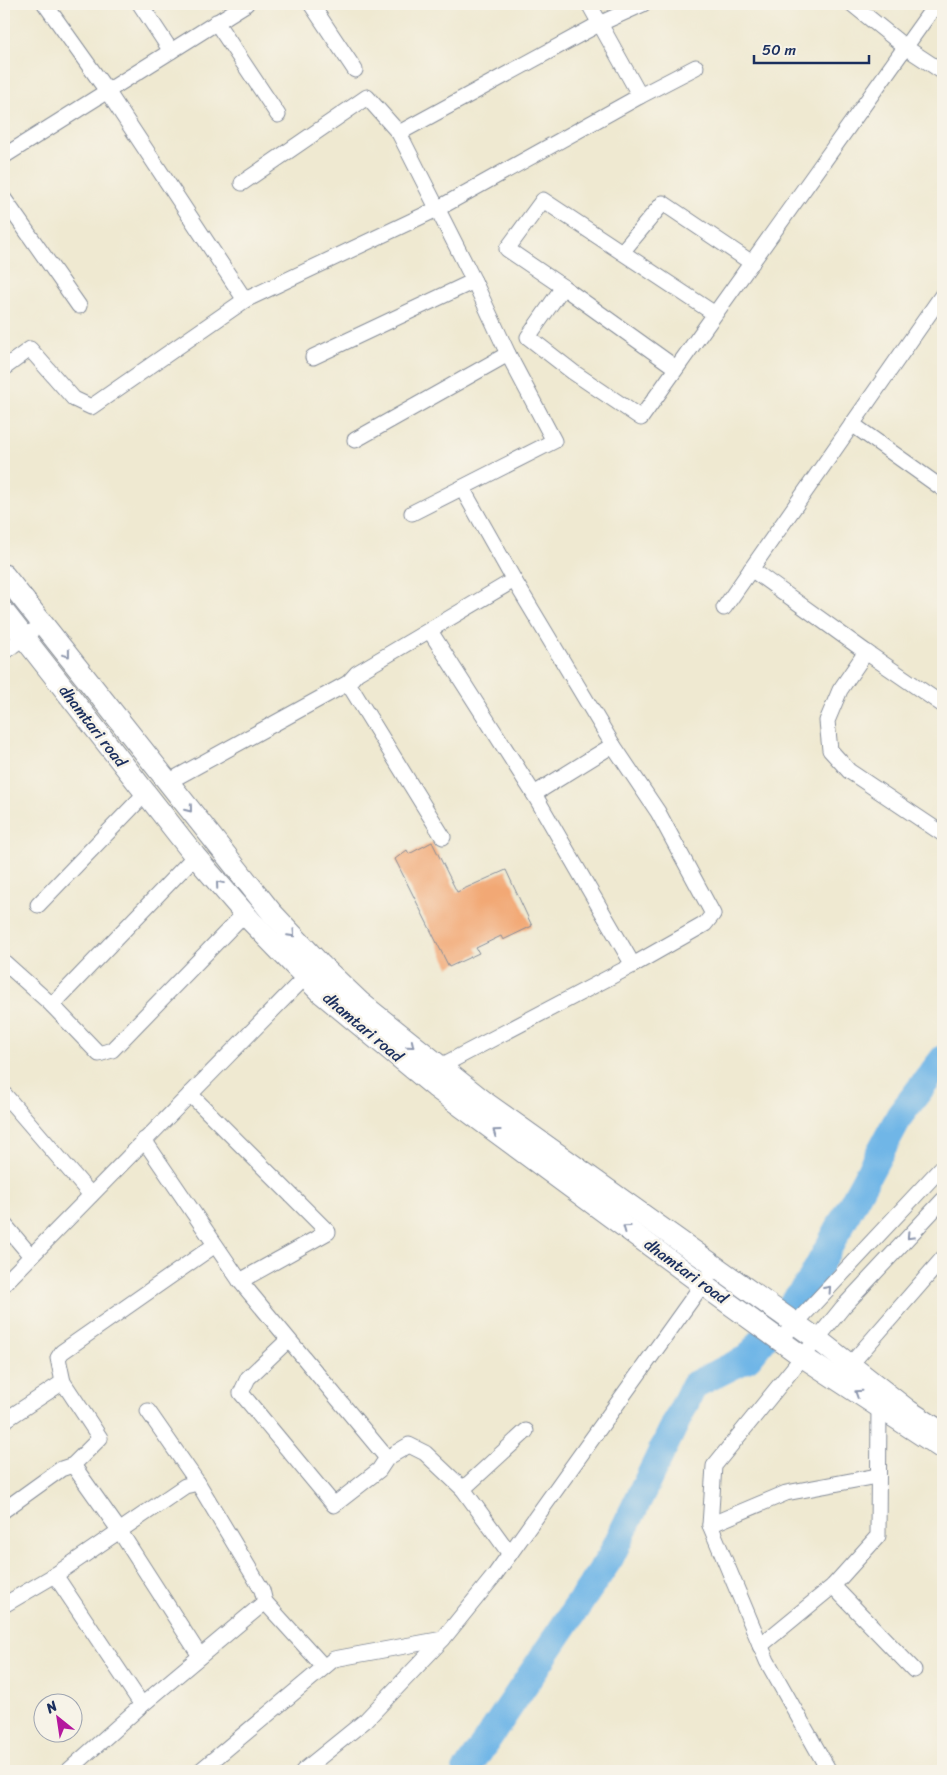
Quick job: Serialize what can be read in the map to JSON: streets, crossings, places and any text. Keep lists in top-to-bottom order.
{
  "streets": {
    "main road": ["dhamtari road"]
  },
  "scale_bar": "50 m",
  "north": "top left"
}
